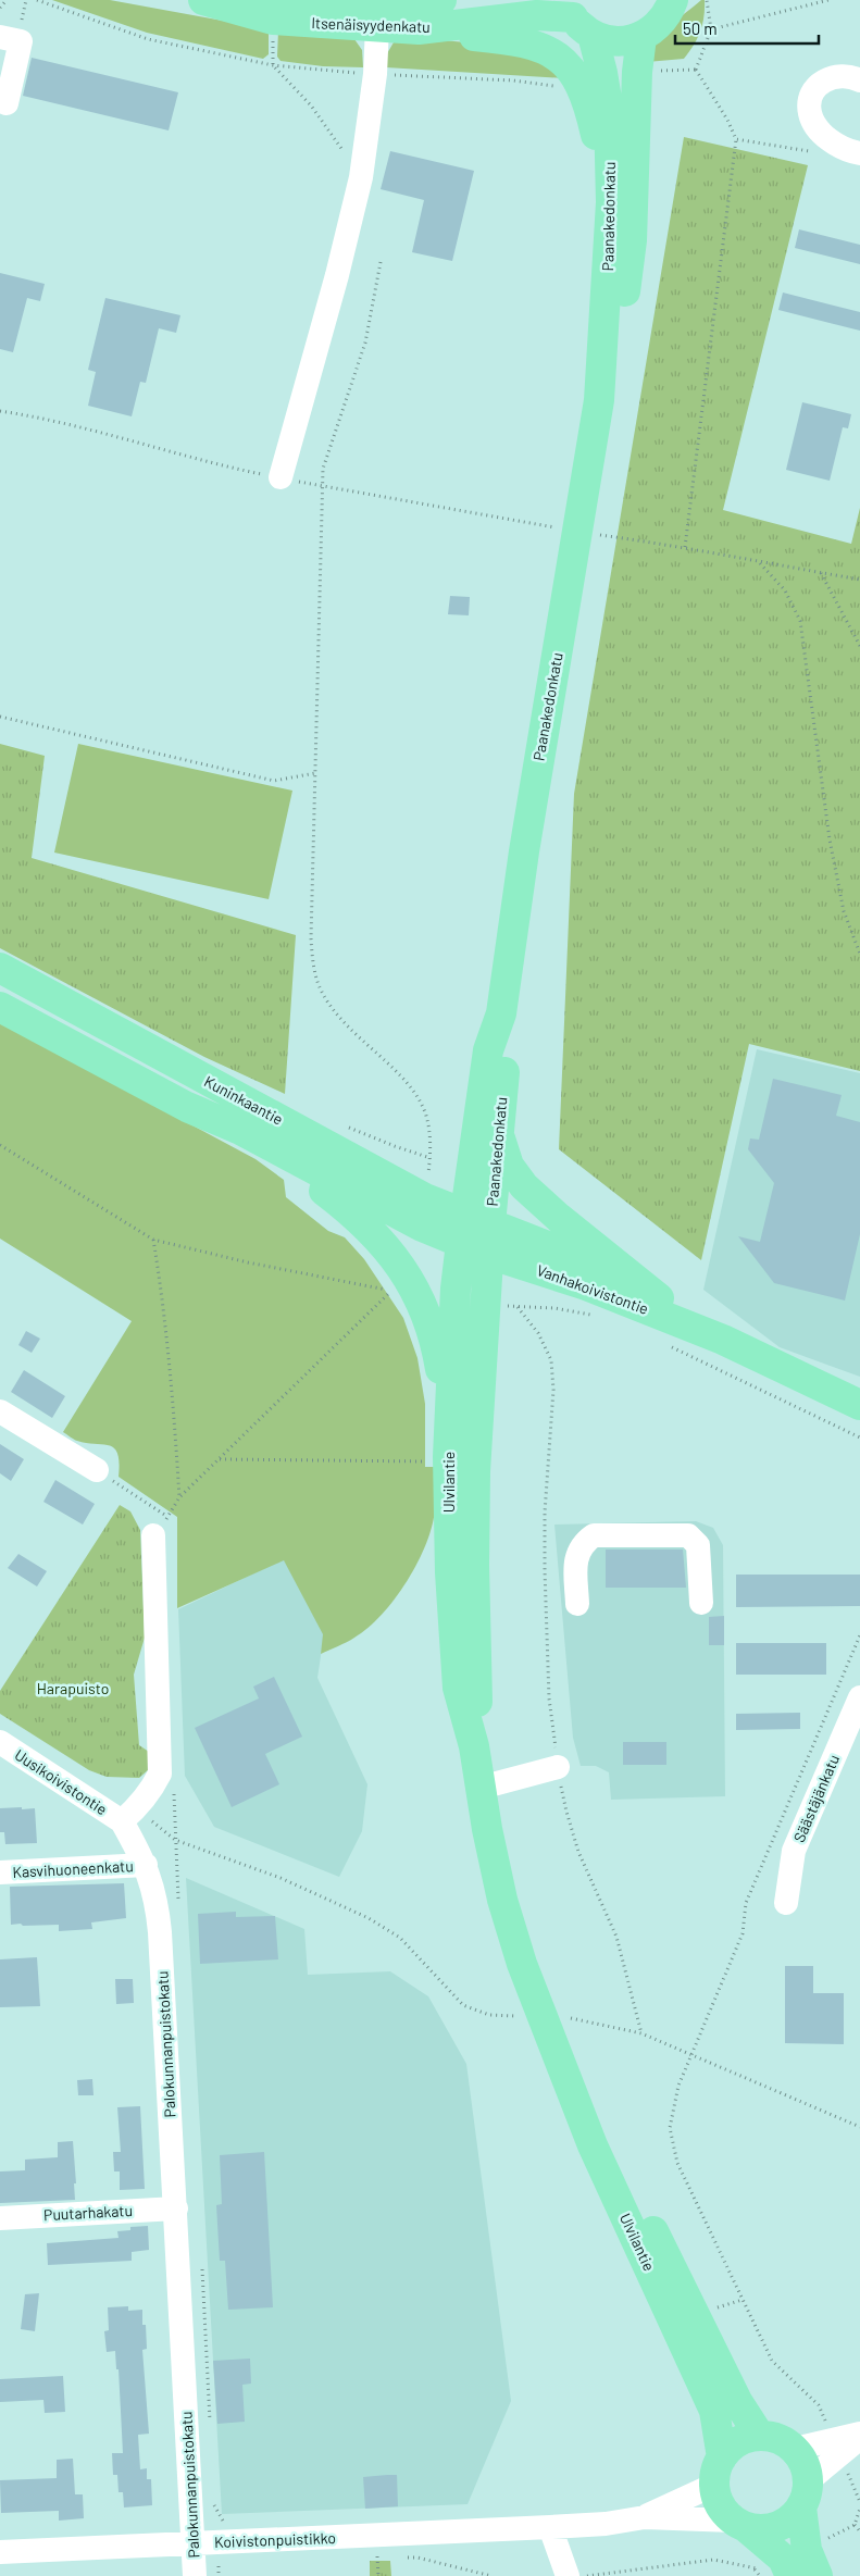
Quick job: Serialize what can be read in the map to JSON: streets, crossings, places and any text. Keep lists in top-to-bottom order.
{
  "streets": {
    "main road": [
      "Itsenäisyydenkatu",
      "Paanakedonkatu",
      "Kuninkaantie",
      "Vanhakoivistontie",
      "Ulvilantie"
    ],
    "street": [
      "Uusikoivistontie",
      "Säästäjänkatu",
      "Kasvihuoneenkatu",
      "Palokunnanpuistokatu",
      "Puutarhakatu",
      "Koivistonpuistikko"
    ]
  },
  "crossings": [
    ["Itsenäisyydenkatu", "Paanakedonkatu"],
    ["Paanakedonkatu", "Kuninkaantie"],
    ["Paanakedonkatu", "Vanhakoivistontie"],
    ["Paanakedonkatu", "Ulvilantie"],
    ["Kuninkaantie", "Vanhakoivistontie"],
    ["Kuninkaantie", "Ulvilantie"],
    ["Vanhakoivistontie", "Ulvilantie"],
    ["Ulvilantie", "Koivistonpuistikko"],
    ["Uusikoivistontie", "Palokunnanpuistokatu"],
    ["Kasvihuoneenkatu", "Palokunnanpuistokatu"],
    ["Palokunnanpuistokatu", "Puutarhakatu"],
    ["Palokunnanpuistokatu", "Koivistonpuistikko"]
  ],
  "parks": ["Harapuisto"],
  "scale_bar": "50 m"
}
